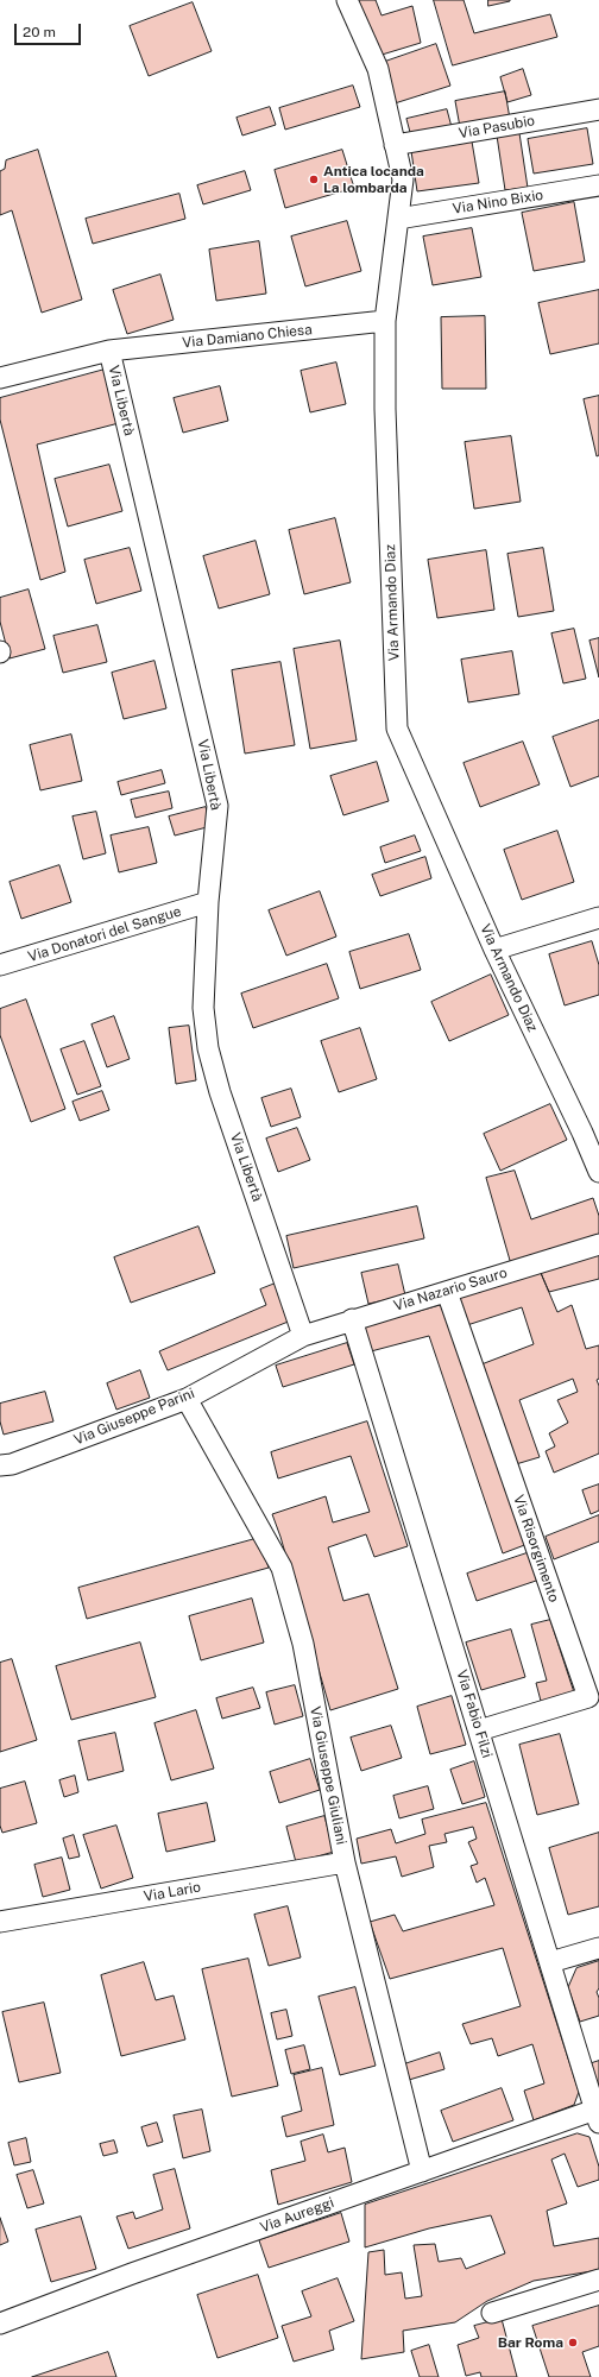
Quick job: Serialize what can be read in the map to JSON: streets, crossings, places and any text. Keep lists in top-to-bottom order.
{
  "streets": {
    "street": [
      "Via Pasubio",
      "Via Nino Bixio",
      "Via Damiano Chiesa",
      "Via Libertà",
      "Via Armando Diaz",
      "Via Donatori del Sangue",
      "Via Nazario Sauro",
      "Via Giuseppe Parini",
      "Via Risorgimento",
      "Via Fabio Filzi",
      "Via Giuseppe Giuliani",
      "Via Lario",
      "Via Aureggi"
    ]
  },
  "crossings": [
    ["Via Pasubio", "Via Armando Diaz"],
    ["Via Nino Bixio", "Via Armando Diaz"],
    ["Via Damiano Chiesa", "Via Libertà"],
    ["Via Damiano Chiesa", "Via Armando Diaz"],
    ["Via Libertà", "Via Donatori del Sangue"],
    ["Via Libertà", "Via Nazario Sauro"],
    ["Via Libertà", "Via Giuseppe Parini"],
    ["Via Nazario Sauro", "Via Giuseppe Parini"],
    ["Via Nazario Sauro", "Via Risorgimento"],
    ["Via Nazario Sauro", "Via Fabio Filzi"],
    ["Via Giuseppe Parini", "Via Giuseppe Giuliani"],
    ["Via Risorgimento", "Via Fabio Filzi"],
    ["Via Fabio Filzi", "Via Aureggi"],
    ["Via Giuseppe Giuliani", "Via Lario"],
    ["Via Giuseppe Giuliani", "Via Aureggi"]
  ],
  "places": ["Antica locanda La lombarda", "Bar Roma"],
  "scale_bar": "20 m"
}
